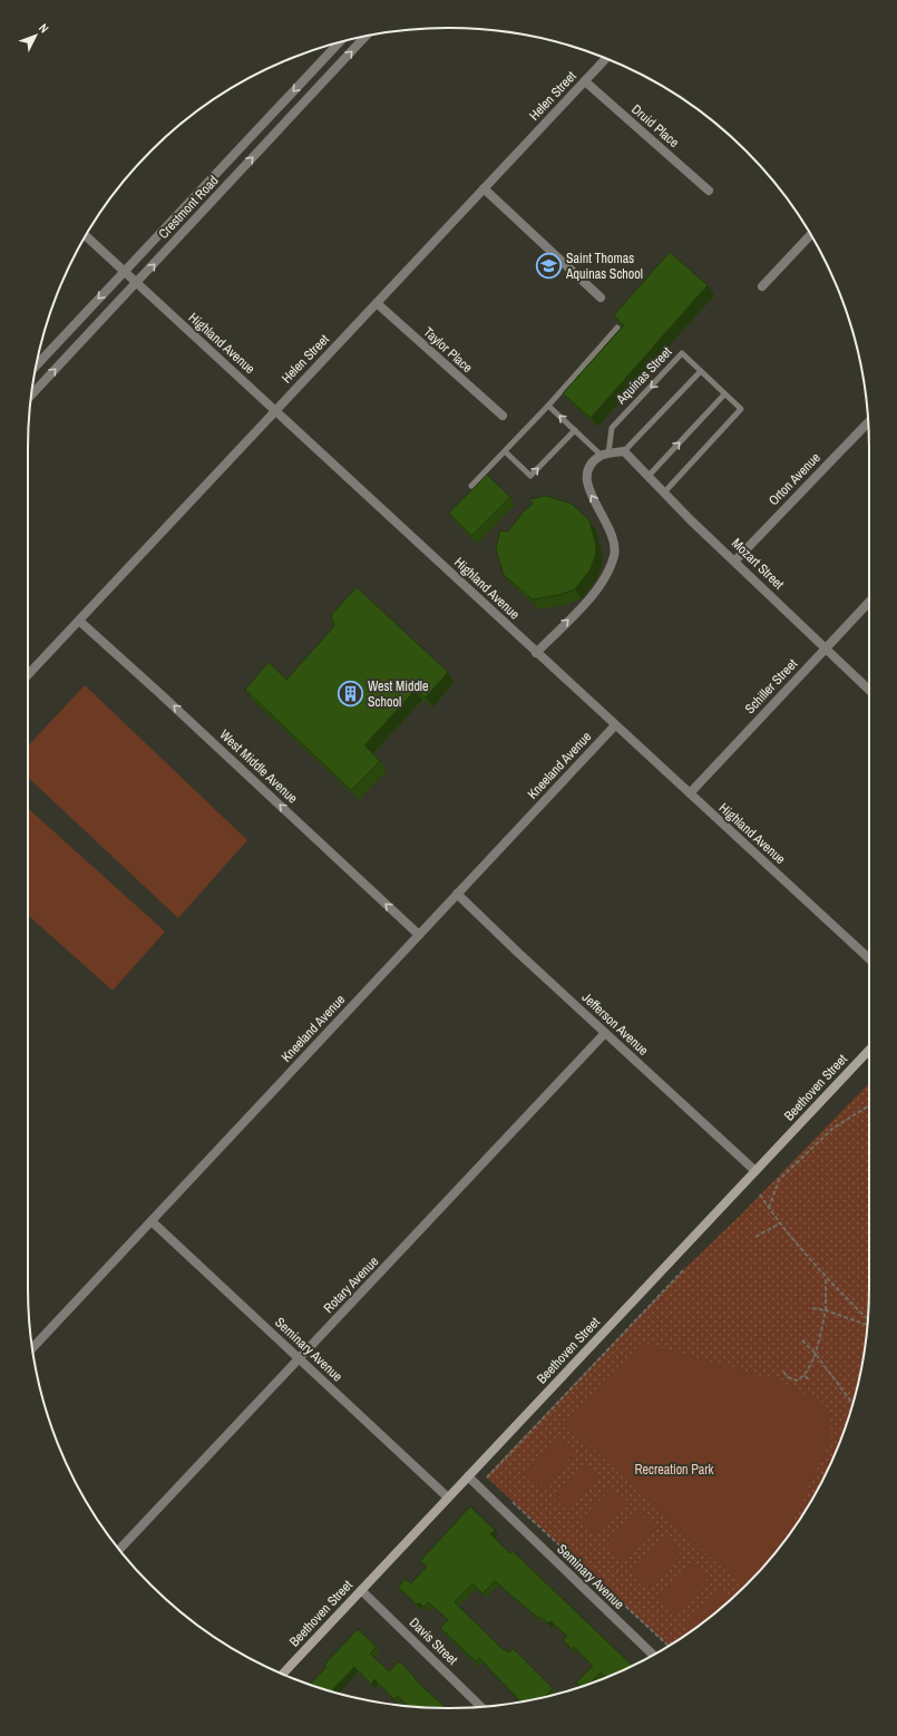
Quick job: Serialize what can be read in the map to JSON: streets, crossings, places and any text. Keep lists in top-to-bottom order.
{
  "streets": {
    "street": [
      "Helen Street",
      "Druid Place",
      "Crestmont Road",
      "Highland Avenue",
      "Taylor Place",
      "Orton Avenue",
      "Mozart Street",
      "Schiller Street",
      "Kneeland Avenue",
      "West Middle Avenue",
      "Jefferson Avenue",
      "Beethoven Street",
      "Rotary Avenue",
      "Seminary Avenue",
      "Davis Street"
    ],
    "lane": ["Aquinas Street"]
  },
  "crossings": [
    ["Helen Street", "Druid Place"],
    ["Helen Street", "Highland Avenue"],
    ["Helen Street", "Taylor Place"],
    ["Helen Street", "West Middle Avenue"],
    ["Crestmont Road", "Highland Avenue"],
    ["Highland Avenue", "Schiller Street"],
    ["Highland Avenue", "Kneeland Avenue"],
    ["Aquinas Street", "Mozart Street"],
    ["Orton Avenue", "Mozart Street"],
    ["Mozart Street", "Schiller Street"],
    ["Kneeland Avenue", "West Middle Avenue"],
    ["Kneeland Avenue", "Jefferson Avenue"],
    ["Kneeland Avenue", "Seminary Avenue"],
    ["Jefferson Avenue", "Beethoven Street"],
    ["Jefferson Avenue", "Rotary Avenue"],
    ["Beethoven Street", "Seminary Avenue"],
    ["Beethoven Street", "Davis Street"],
    ["Rotary Avenue", "Seminary Avenue"]
  ],
  "one_way": ["West Middle Avenue"],
  "parks": ["Recreation Park"],
  "places": {
    "school or university": ["Saint Thomas Aquinas School"],
    "building": ["West Middle School"]
  },
  "north": "top right"
}
